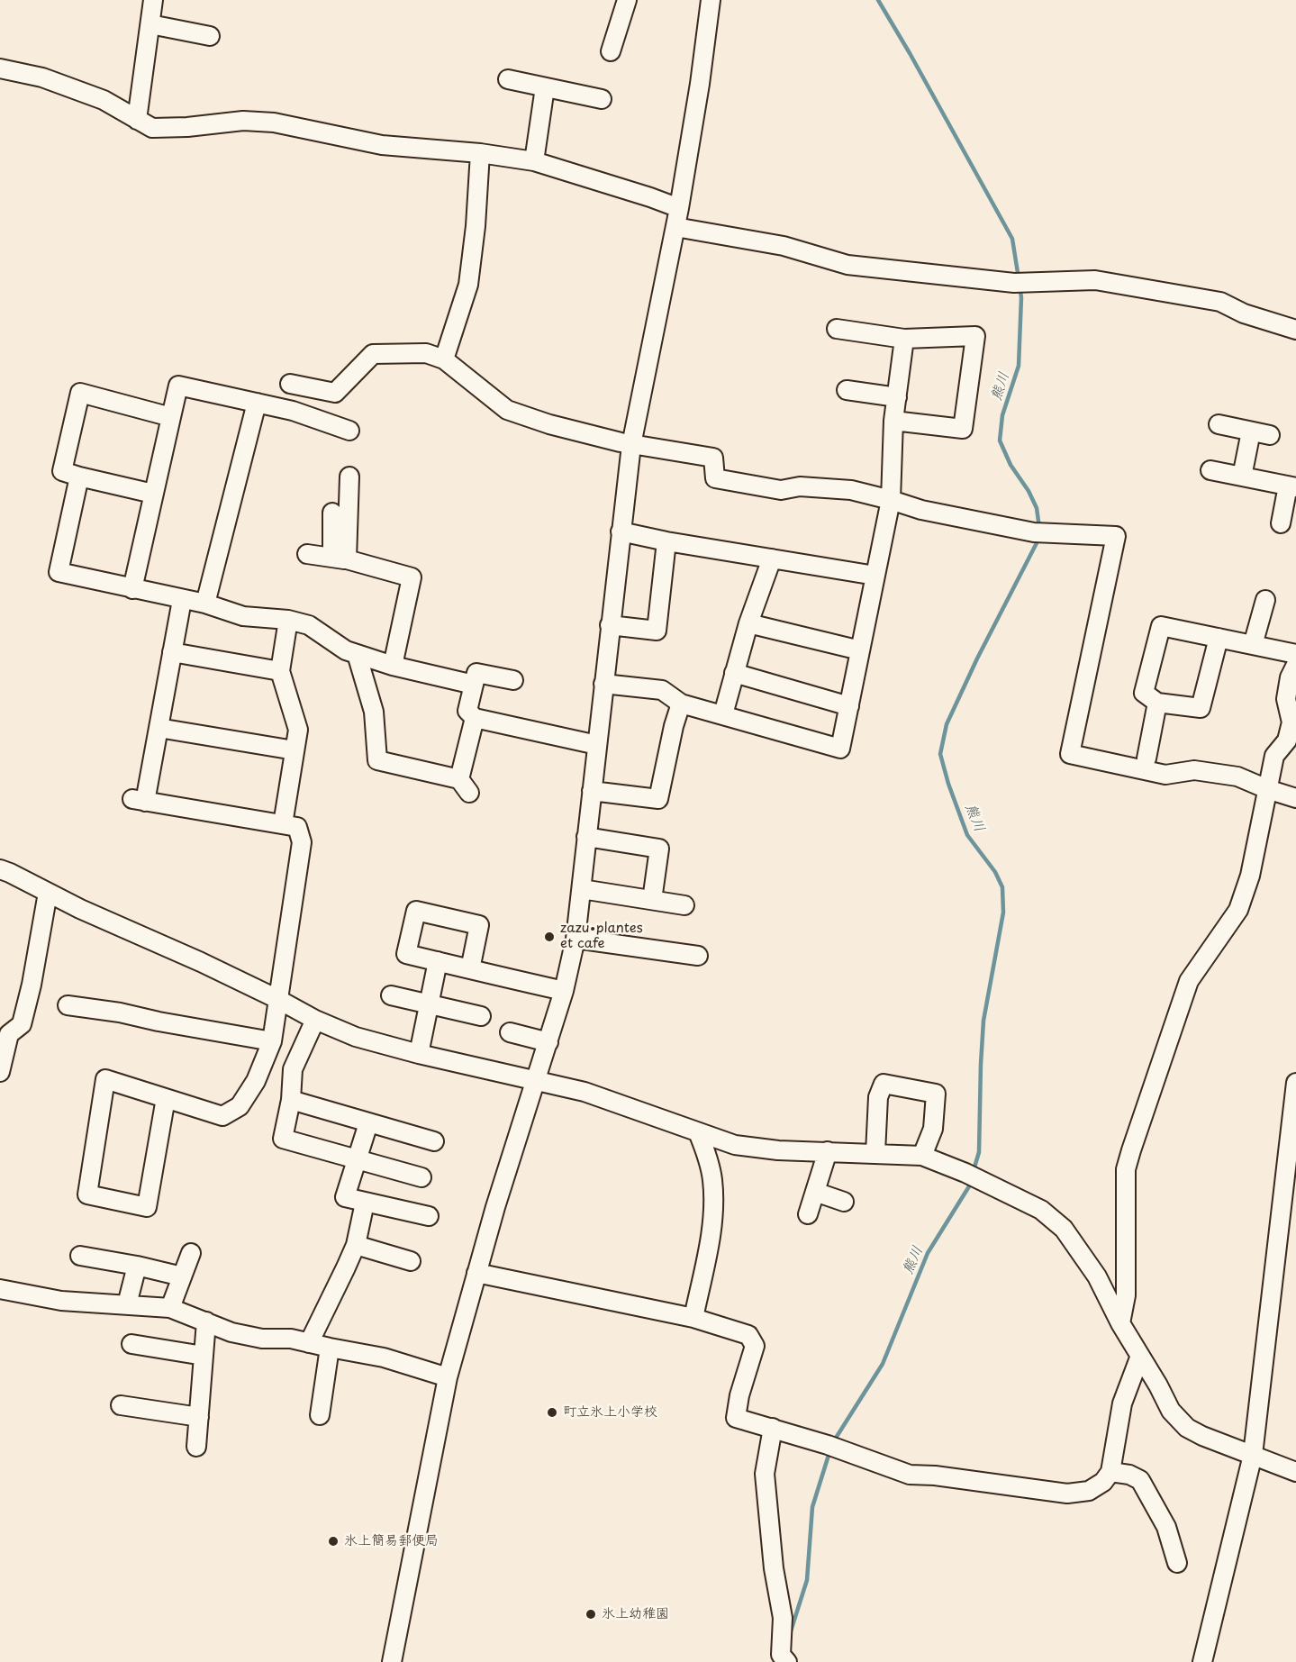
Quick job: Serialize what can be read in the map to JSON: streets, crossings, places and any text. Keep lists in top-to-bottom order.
{
  "water": ["熊川"],
  "places": [
    "zazu•plantes et cafe",
    "町立氷上小学校",
    "氷上簡易郵便局",
    "氷上幼稚園"
  ]
}
